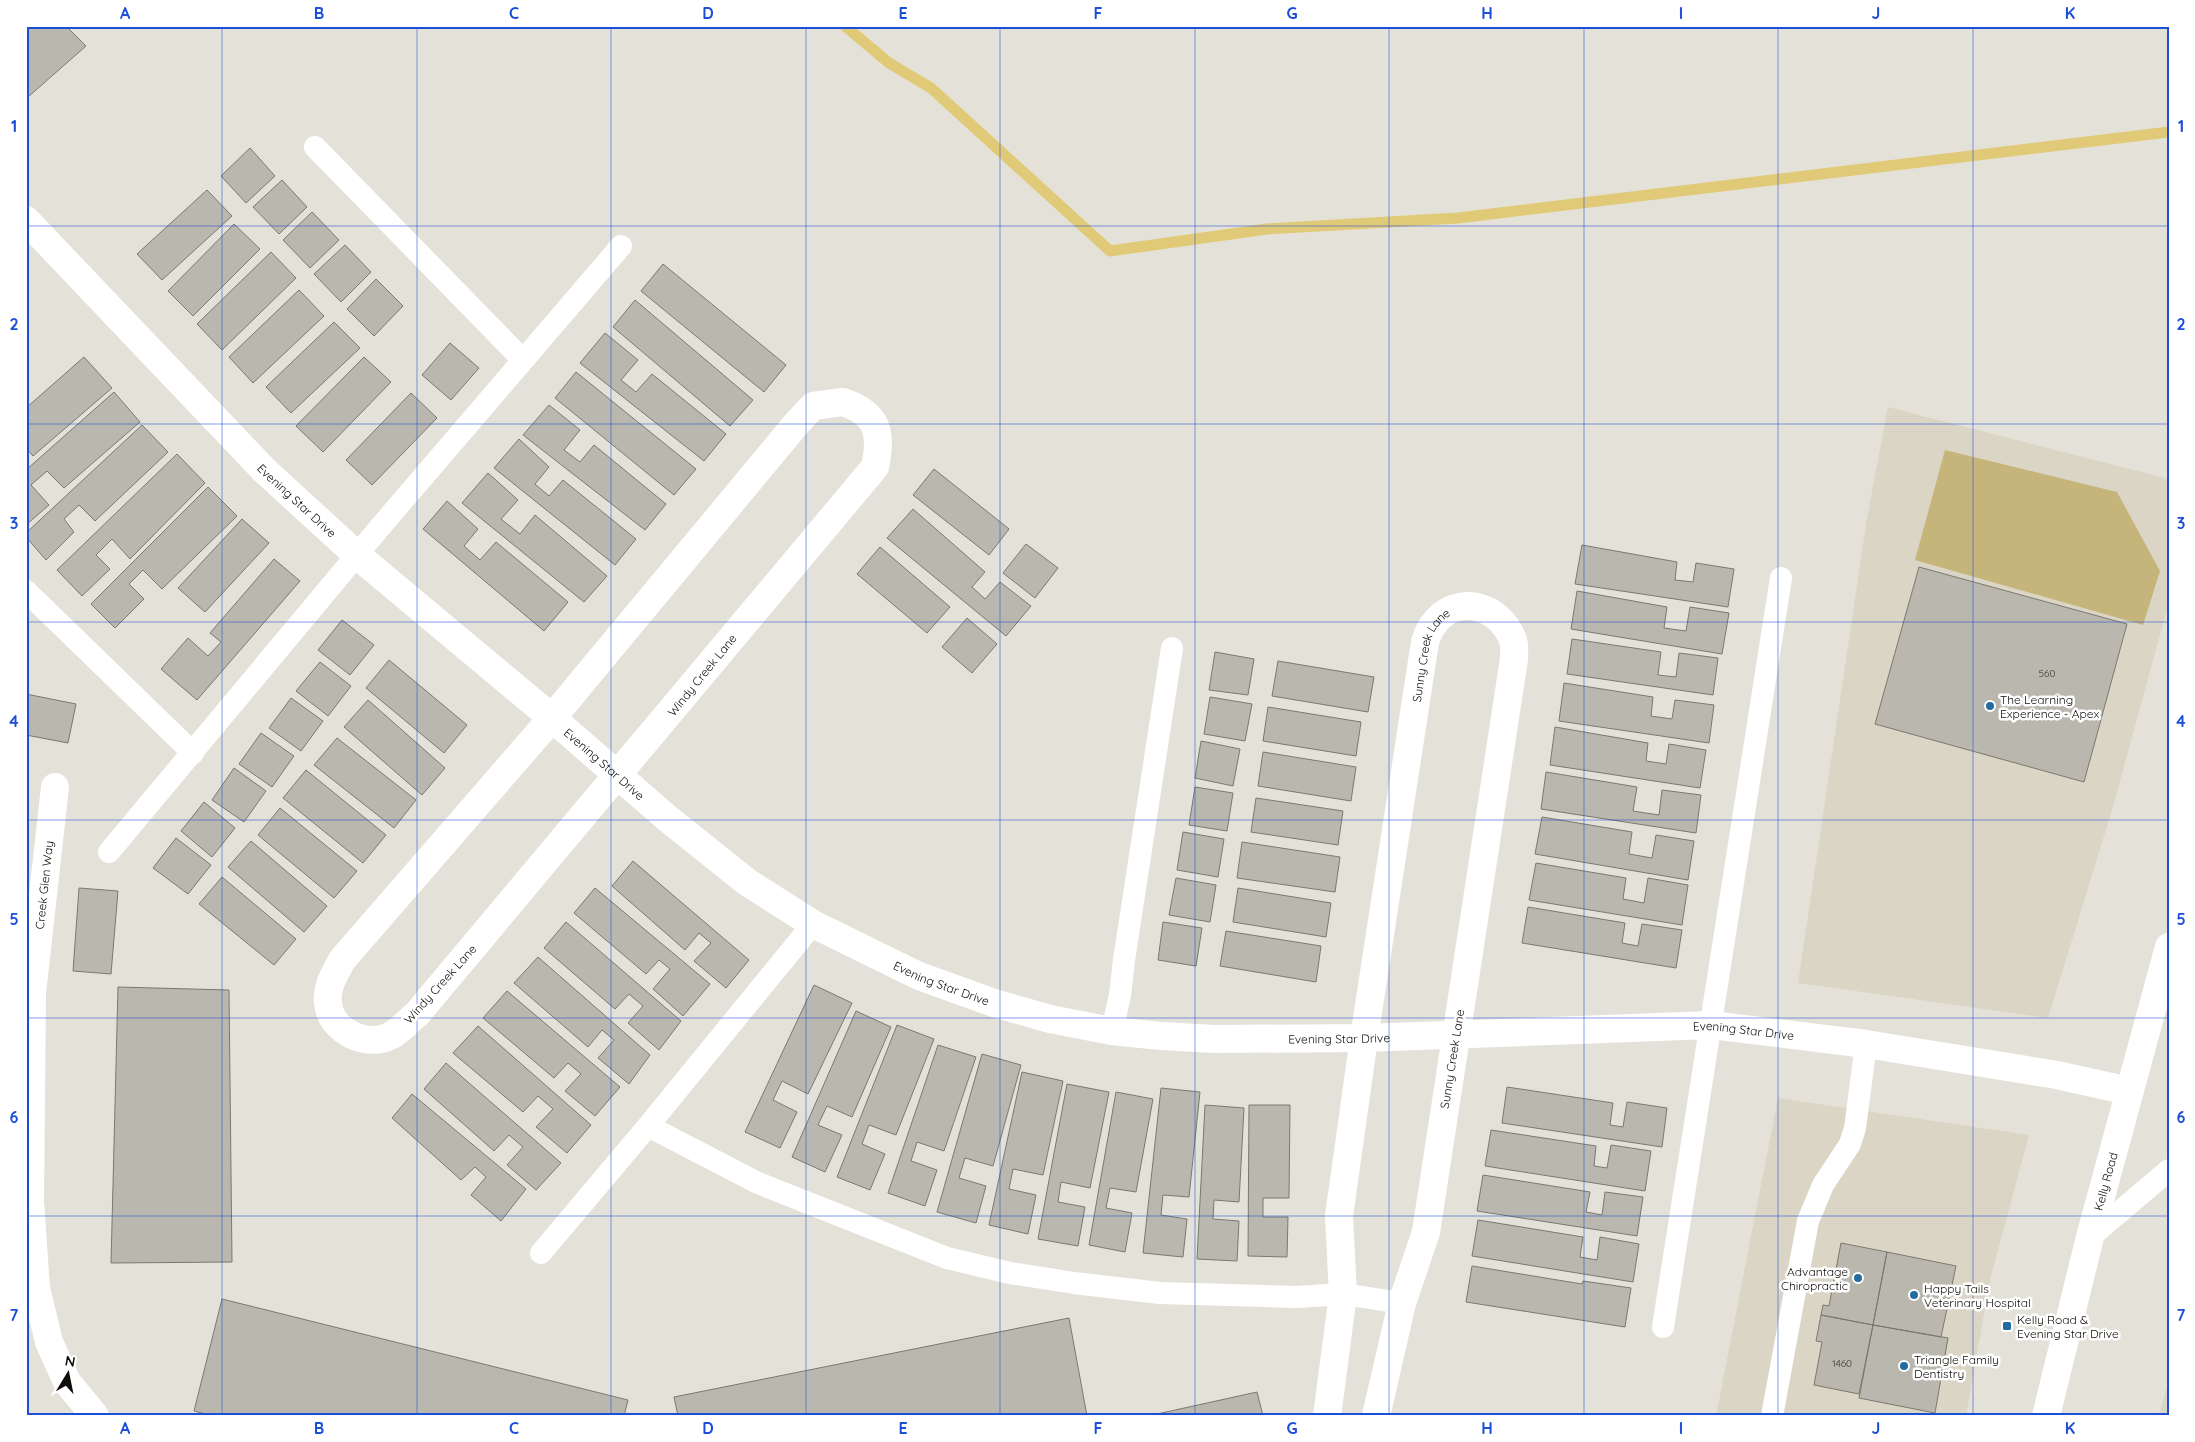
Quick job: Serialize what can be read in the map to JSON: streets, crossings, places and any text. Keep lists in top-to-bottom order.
{
  "streets": {
    "street": [
      "Evening Star Drive",
      "Sunny Creek Lane",
      "Windy Creek Lane",
      "Creek Glen Way",
      "Kelly Road"
    ]
  },
  "crossings": [
    ["Evening Star Drive", "Sunny Creek Lane"],
    ["Evening Star Drive", "Windy Creek Lane"],
    ["Evening Star Drive", "Kelly Road"]
  ],
  "places": {
    "other": [
      "The Learning Experience - Apex",
      "Advantage Chiropractic",
      "Happy Tails Veterinary Hospital",
      "Triangle Family Dentistry"
    ],
    "transit": ["Kelly Road & Evening Star Drive"]
  },
  "house_numbers": ["560", "1460"],
  "north": "top",
  "grid": {
    "columns": [
      "A",
      "B",
      "C",
      "D",
      "E",
      "F",
      "G",
      "H",
      "I",
      "J",
      "K"
    ],
    "rows": [
      "1",
      "2",
      "3",
      "4",
      "5",
      "6",
      "7"
    ]
  }
}
